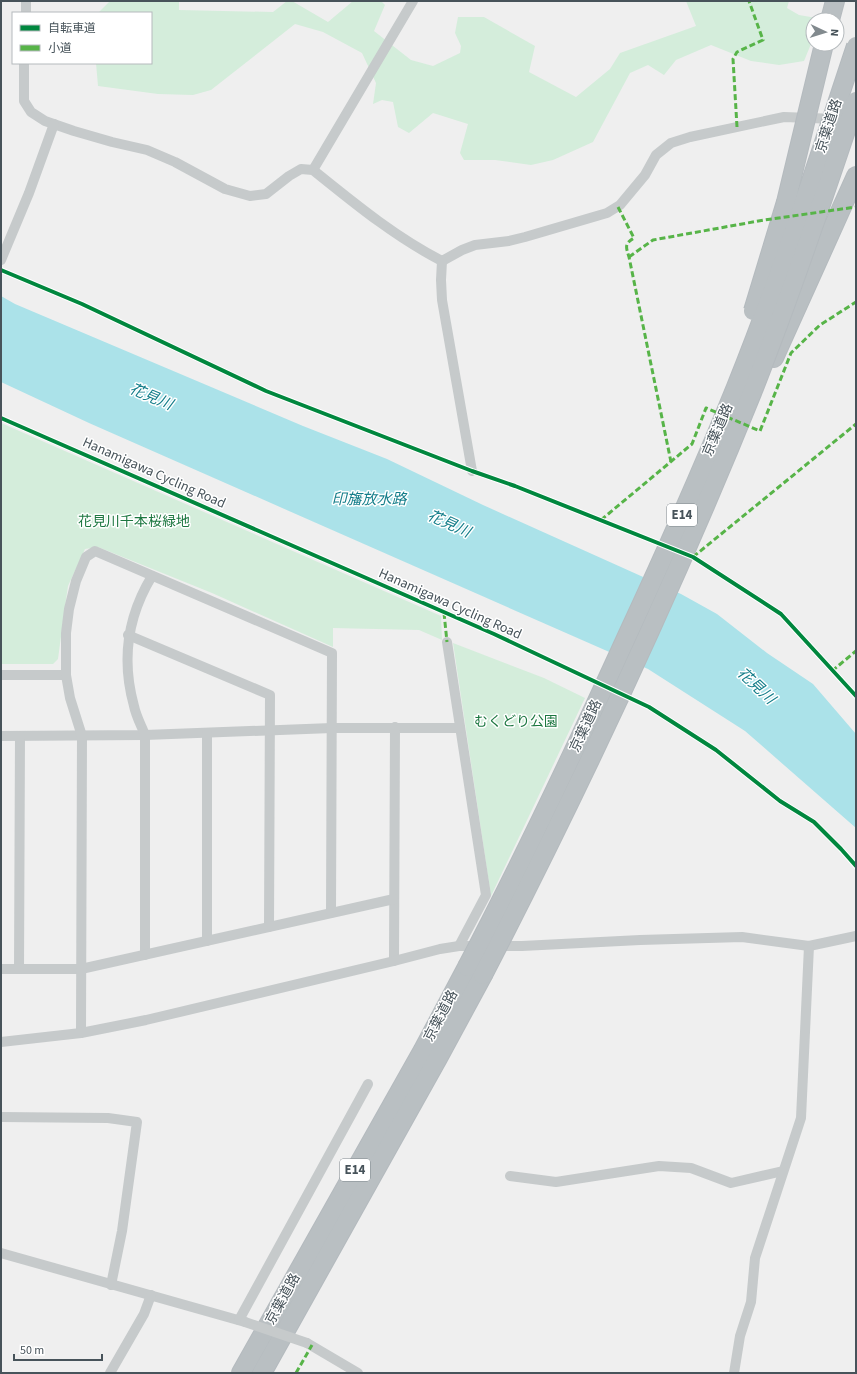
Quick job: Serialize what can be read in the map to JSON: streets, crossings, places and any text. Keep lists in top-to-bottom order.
{
  "streets": {
    "highway": ["京葉道路", "E14"],
    "cycle path": ["Hanamigawa Cycling Road"]
  },
  "water": ["花見川", "印旛放水路"],
  "parks": ["花見川千本桜緑地", "むくどり公園"],
  "legend": ["自転車道", "小道"],
  "scale_bar": "50 m",
  "north": "right"
}
